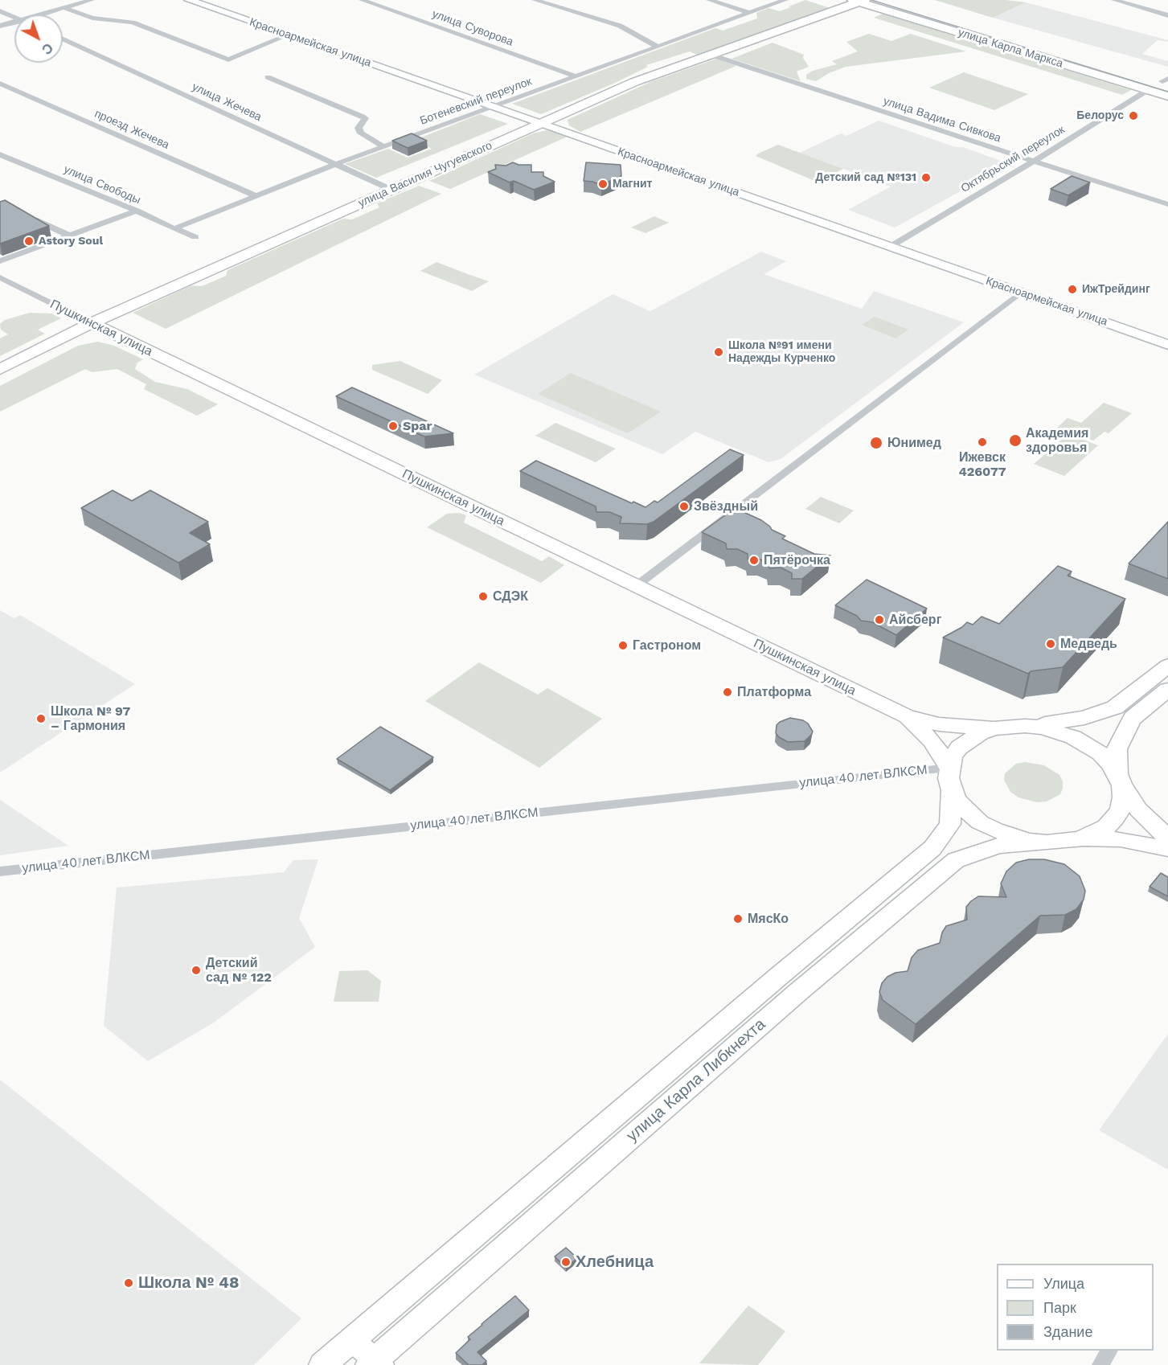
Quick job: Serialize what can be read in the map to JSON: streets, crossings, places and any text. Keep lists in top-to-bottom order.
{
  "streets": {
    "main road": [
      "улица Карла Маркса",
      "улица Василия Чугуевского",
      "Пушкинская улица",
      "улица Карла Либкнехта"
    ],
    "street": [
      "улица Суворова",
      "Красноармейская улица",
      "Ботеневский переулок",
      "улица Жечева",
      "улица Вадима Сивкова",
      "проезд Жечева",
      "Октябрьский переулок",
      "улица Свободы",
      "улица 40 лет ВЛКСМ"
    ]
  },
  "crossings": [
    ["улица Суворова", "Ботеневский переулок"],
    ["Красноармейская улица", "Ботеневский переулок"],
    ["Красноармейская улица", "Октябрьский переулок"],
    ["Красноармейская улица", "улица Василия Чугуевского"],
    ["улица Карла Маркса", "Октябрьский переулок"],
    ["улица Карла Маркса", "улица Василия Чугуевского"],
    ["Ботеневский переулок", "улица Жечева"],
    ["Ботеневский переулок", "проезд Жечева"],
    ["Ботеневский переулок", "улица Свободы"],
    ["улица Жечева", "улица Василия Чугуевского"],
    ["улица Вадима Сивкова", "Октябрьский переулок"],
    ["улица Вадима Сивкова", "улица Василия Чугуевского"],
    ["улица Василия Чугуевского", "Пушкинская улица"],
    ["Пушкинская улица", "улица 40 лет ВЛКСМ"],
    ["Пушкинская улица", "улица Карла Либкнехта"],
    ["улица 40 лет ВЛКСМ", "улица Карла Либкнехта"]
  ],
  "places": [
    "Белорус",
    "Детский сад №131",
    "Магнит",
    "Astory Soul",
    "ИжТрейдинг",
    "Школа №91 имени Надежды Курченко",
    "Spar",
    "Академия здоровья",
    "Ижевск 426077",
    "Юнимед",
    "Звёздный",
    "Пятёрочка",
    "СДЭК",
    "Айсберг",
    "Медведь",
    "Гастроном",
    "Платформа",
    "Школа № 97 – Гармония",
    "МясКо",
    "Детский сад № 122",
    "Хлебница",
    "Школа № 48"
  ],
  "legend": ["Улица", "Парк", "Здание"],
  "north": "bottom right"
}
